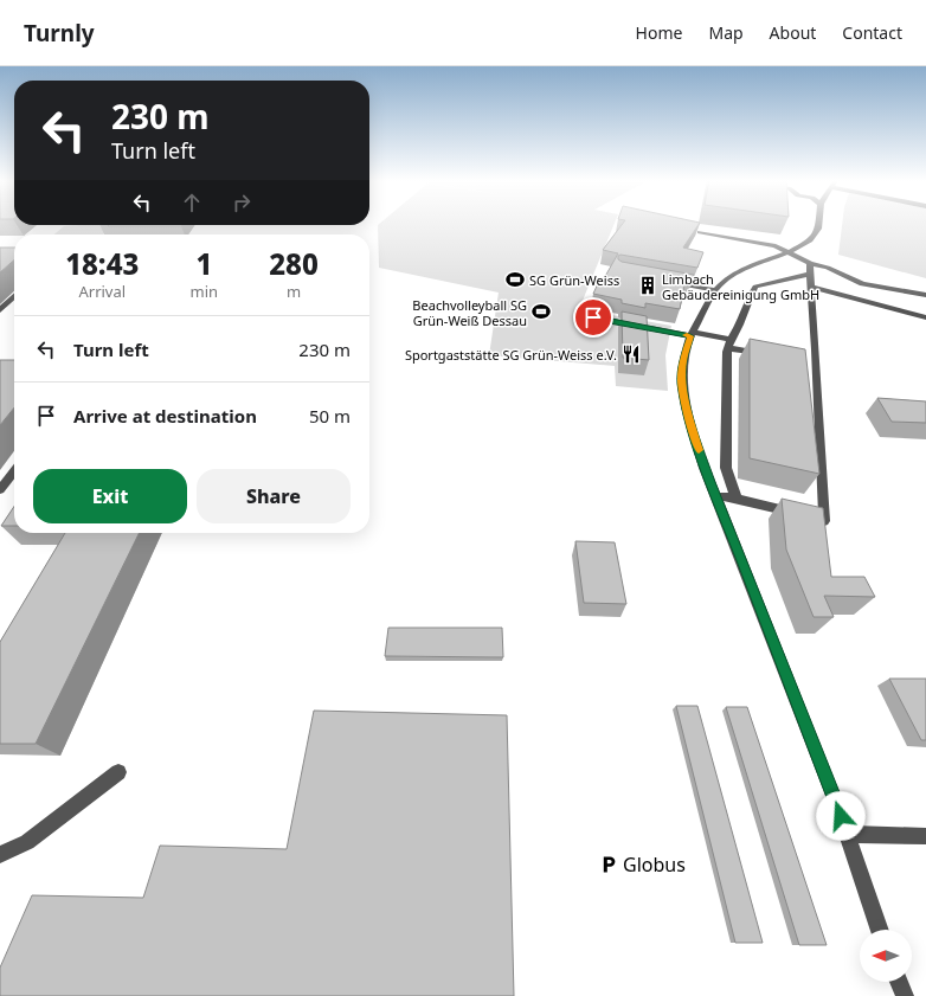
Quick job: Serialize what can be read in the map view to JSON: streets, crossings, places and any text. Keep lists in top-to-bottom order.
{
  "places": {
    "sports": ["SG Grün-Weiss", "Beachvolleyball SG Grün-Weiß Dessau"],
    "building": ["Limbach Gebäudereinigung GmbH"],
    "restaurant": ["Sportgaststätte SG Grün-Weiss e.V."],
    "parking": ["Globus"]
  },
  "north": "left",
  "page": {
    "header": "Turnly",
    "nav": [
      "Home",
      "Map",
      "About",
      "Contact"
    ],
    "turn": ["230 m", "Turn left"],
    "eta": [
      "18:43",
      "Arrival",
      "1",
      "min",
      "280",
      "m"
    ],
    "list": [
      {
        "name": "Turn left",
        "value": "230 m"
      },
      {
        "name": "Arrive at destination",
        "value": "50 m"
      }
    ],
    "buttons": ["Exit", "Share"]
  }
}
